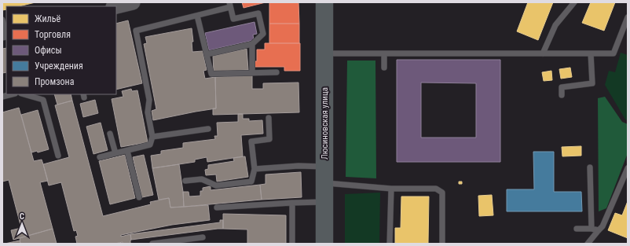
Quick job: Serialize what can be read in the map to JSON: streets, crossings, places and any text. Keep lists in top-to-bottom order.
{
  "streets": {
    "main road": ["Люсиновская улица"]
  },
  "legend": [
    "Жильё",
    "Торговля",
    "Офисы",
    "Учреждения",
    "Промзона"
  ],
  "north": "top"
}
